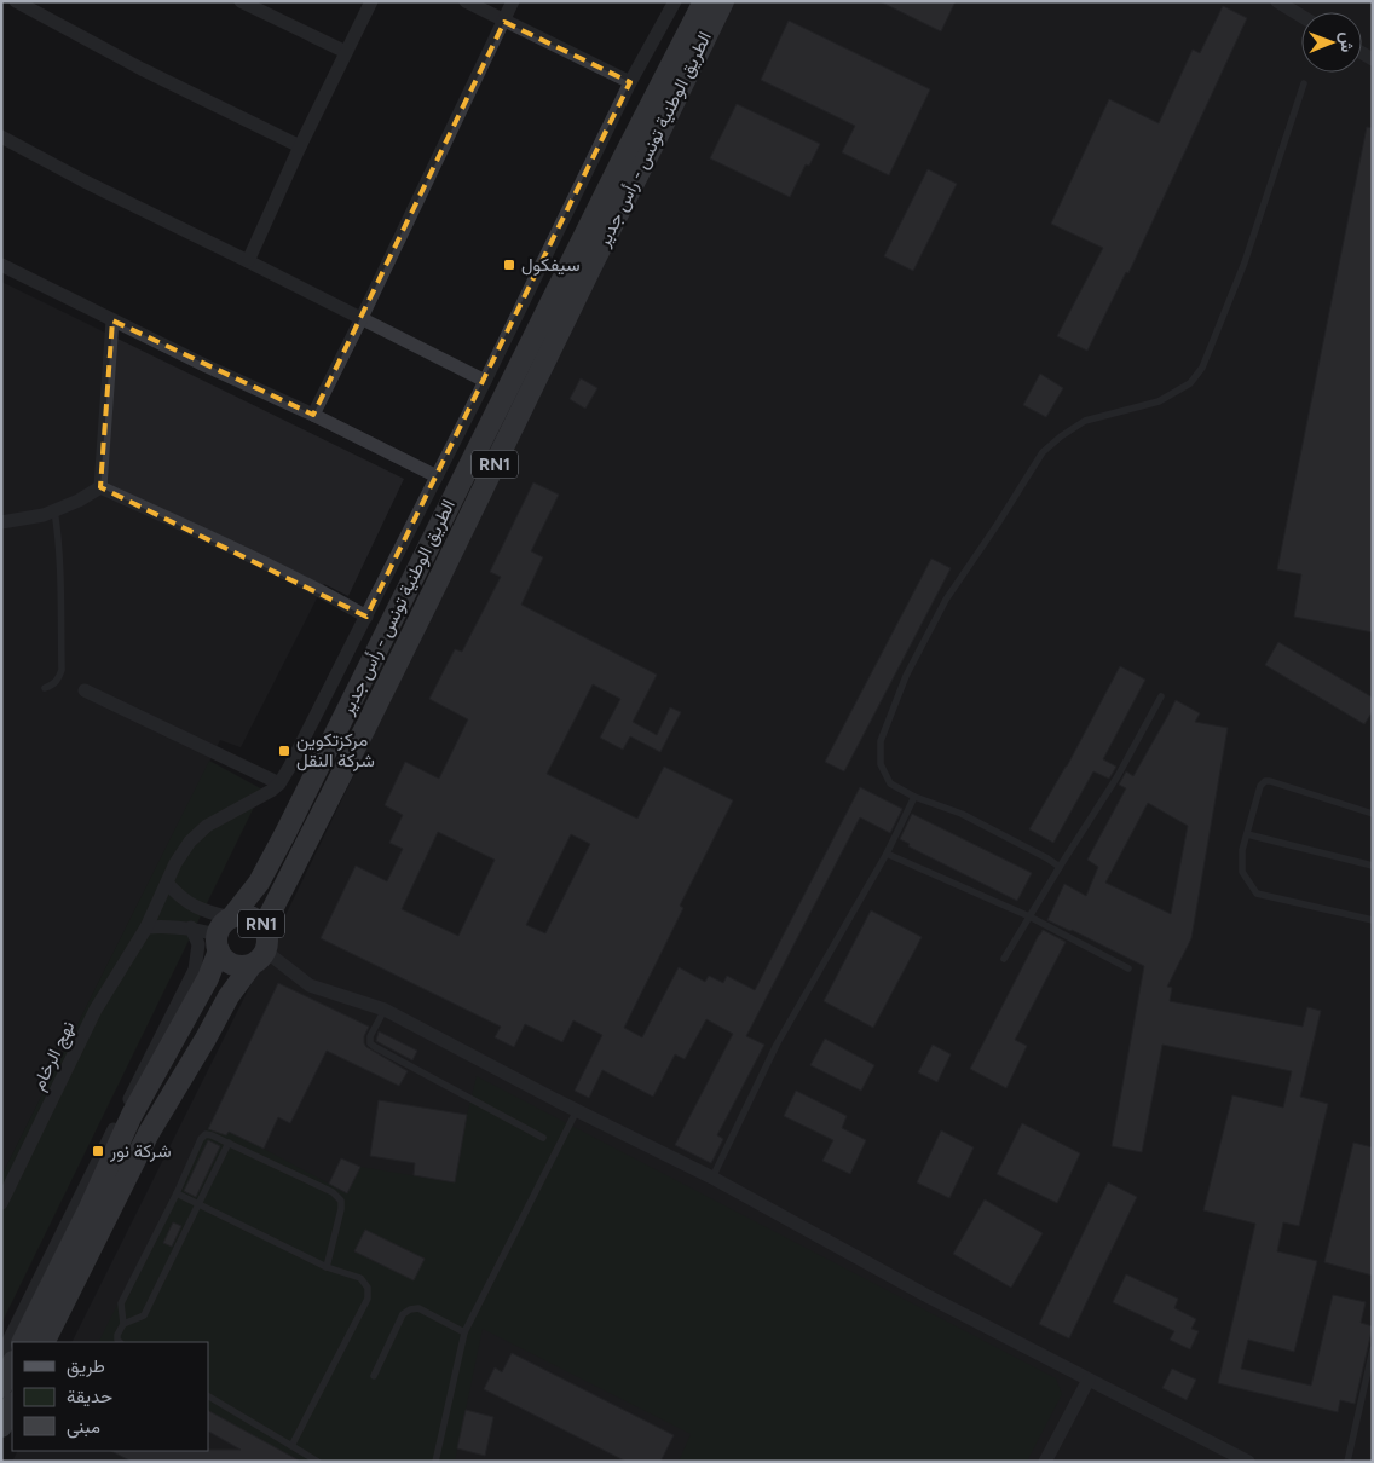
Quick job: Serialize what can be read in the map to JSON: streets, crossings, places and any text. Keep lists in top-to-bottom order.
{
  "streets": {
    "main road": ["الطريق الوطنية تونس - رأس جدير", "RN1"],
    "street": ["نهج الرخام"]
  },
  "crossings": [
    ["الطريق الوطنية تونس - رأس جدير", "RN1"]
  ],
  "places": {
    "transit": ["سيفكول", "مركزتكوين شركة النقل", "شركة نور"]
  },
  "legend": ["طريق", "حديقة", "مبنى"],
  "north": "right"
}
